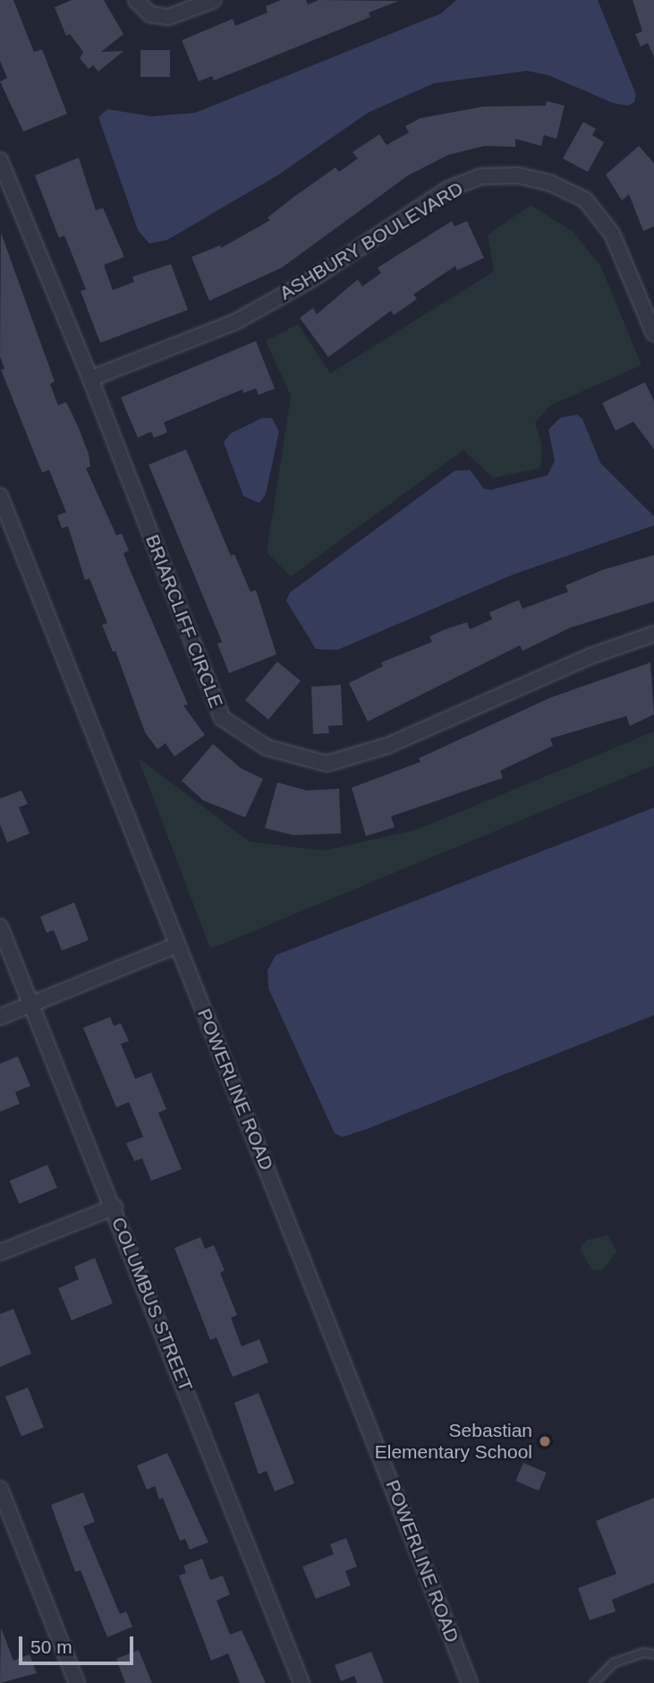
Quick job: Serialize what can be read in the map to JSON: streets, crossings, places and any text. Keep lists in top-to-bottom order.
{
  "streets": {
    "street": [
      "ASHBURY BOULEVARD",
      "BRIARCLIFF CIRCLE",
      "POWERLINE ROAD",
      "COLUMBUS STREET"
    ]
  },
  "crossings": [
    ["ASHBURY BOULEVARD", "BRIARCLIFF CIRCLE"]
  ],
  "places": ["Sebastian Elementary School"],
  "scale_bar": "50 m"
}
